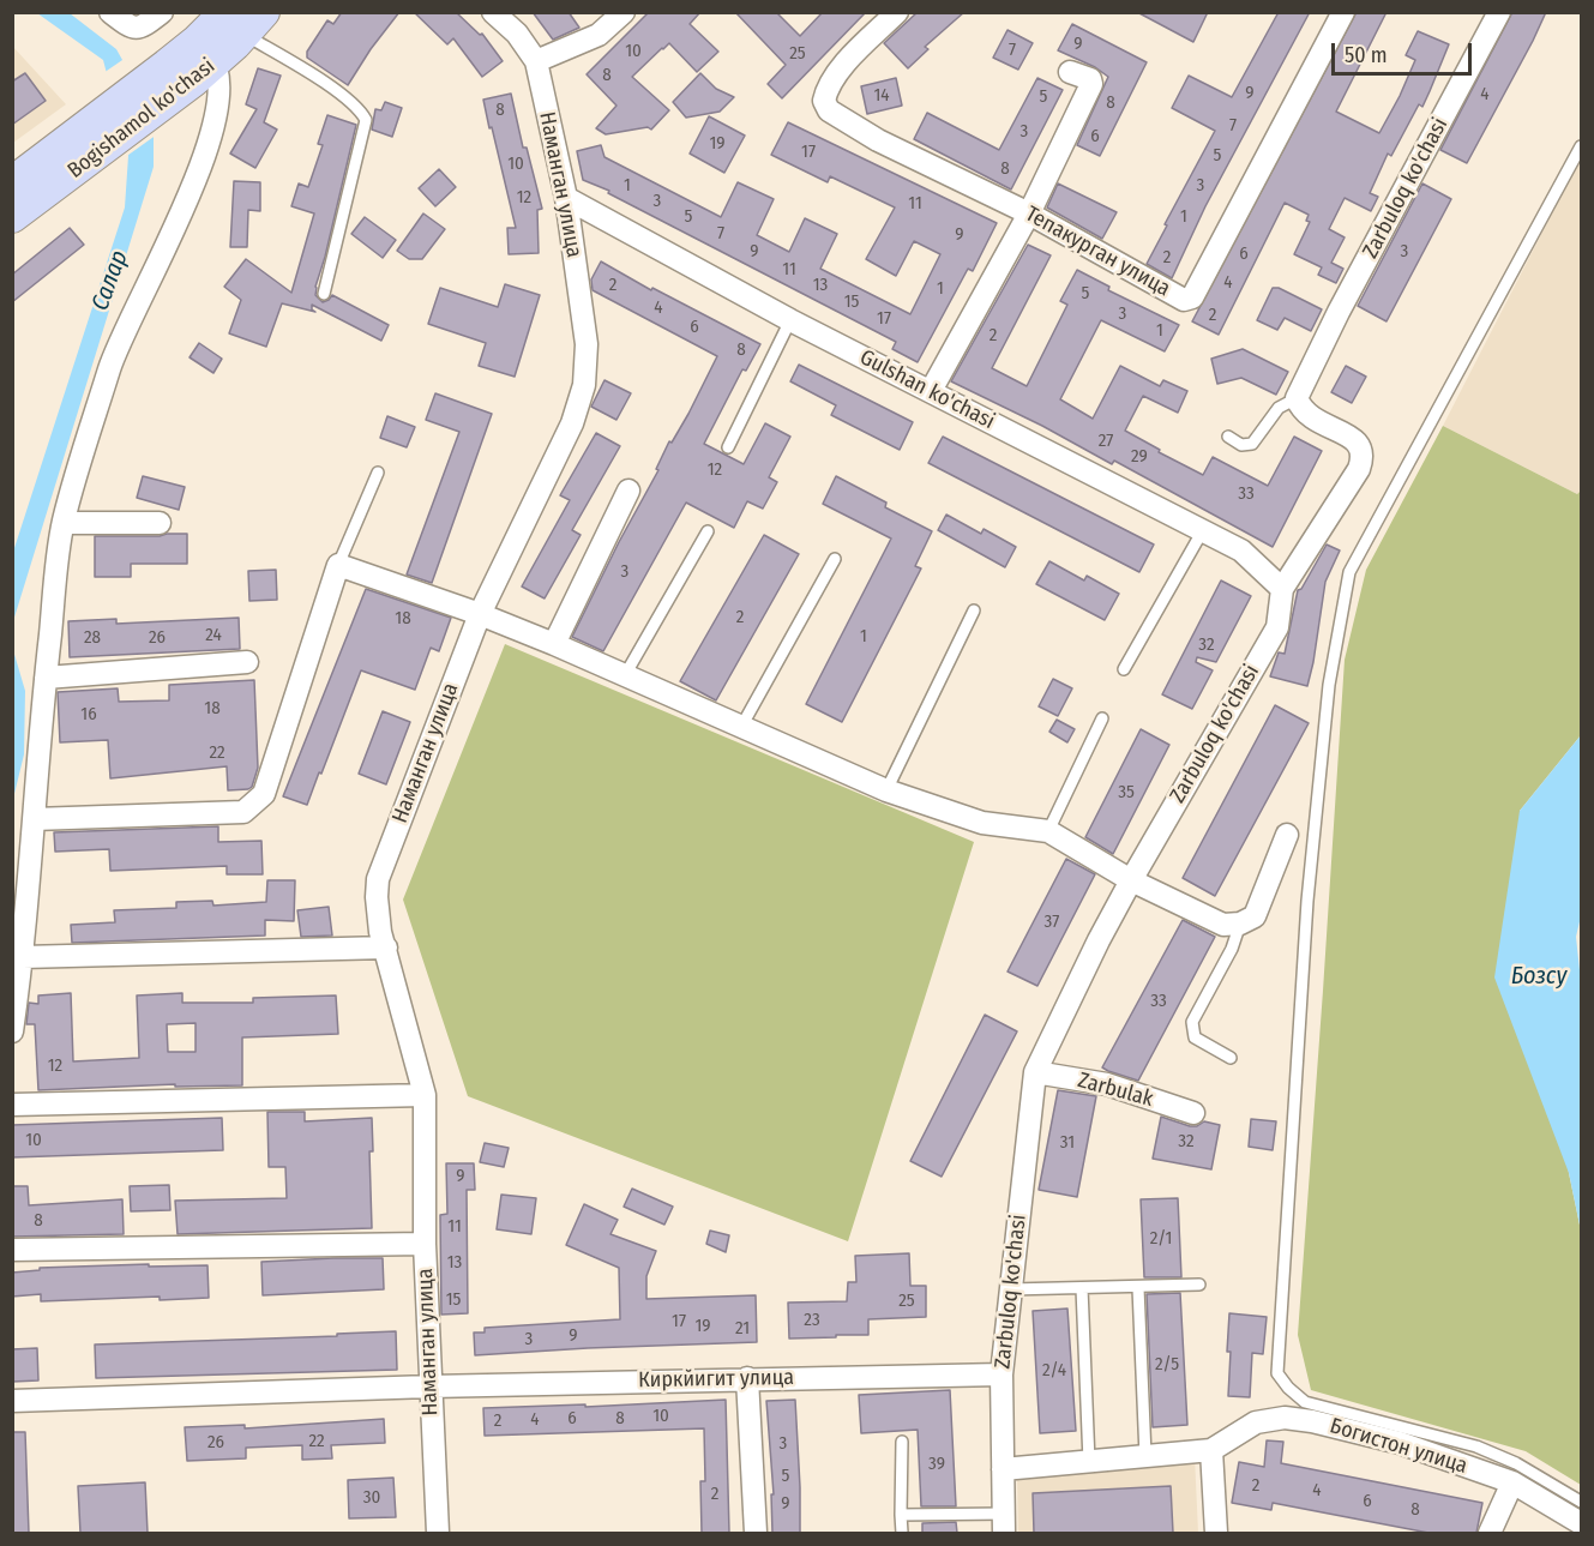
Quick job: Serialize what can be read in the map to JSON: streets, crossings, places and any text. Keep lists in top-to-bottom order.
{
  "streets": {
    "main road": ["Bogishamol ko'chasi"],
    "street": [
      "Наманган улица",
      "Zarbuloq ko'chasi",
      "Тепакурган улица",
      "Gulshan ko'chasi",
      "Zarbulak",
      "Киркйигит улица",
      "Богистон улица"
    ]
  },
  "crossings": [
    ["Наманган улица", "Gulshan ko'chasi"],
    ["Наманган улица", "Киркйигит улица"],
    ["Zarbuloq ko'chasi", "Gulshan ko'chasi"],
    ["Zarbuloq ko'chasi", "Zarbulak"],
    ["Zarbuloq ko'chasi", "Киркйигит улица"]
  ],
  "water": ["Салар", "Бозсу"],
  "house_numbers": [
    "9",
    "7",
    "10",
    "25",
    "8",
    "9",
    "4",
    "14",
    "5",
    "8",
    "8",
    "7",
    "3",
    "6",
    "19",
    "17",
    "5",
    "10",
    "8",
    "1",
    "3",
    "12",
    "3",
    "11",
    "5",
    "1",
    "7",
    "9",
    "9",
    "3",
    "6",
    "2",
    "11",
    "4",
    "2",
    "13",
    "1",
    "5",
    "15",
    "4",
    "3",
    "2",
    "17",
    "6",
    "1",
    "2",
    "8",
    "27",
    "29",
    "12",
    "33",
    "3",
    "2",
    "18",
    "24",
    "1",
    "28",
    "26",
    "32",
    "18",
    "16",
    "22",
    "35",
    "37",
    "33",
    "12",
    "10",
    "32",
    "31",
    "9",
    "8",
    "11",
    "2/1",
    "13",
    "15",
    "25",
    "23",
    "17",
    "19",
    "21",
    "9",
    "3",
    "2/5",
    "2/4",
    "10",
    "6",
    "8",
    "4",
    "2",
    "22",
    "26",
    "3",
    "39",
    "5",
    "2",
    "4",
    "2",
    "30",
    "6",
    "9",
    "8"
  ],
  "scale_bar": "50 m"
}
